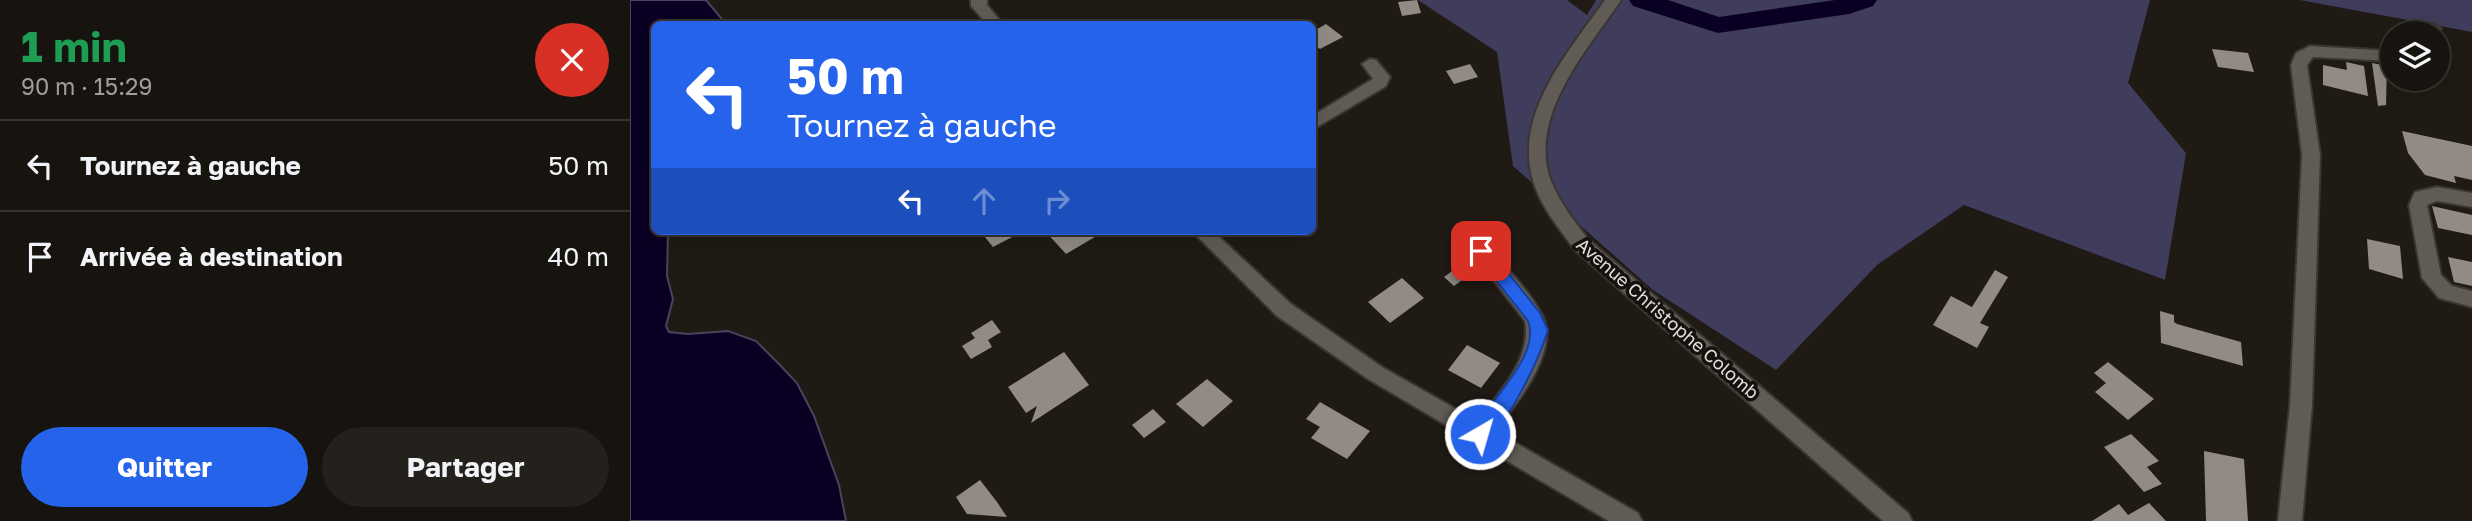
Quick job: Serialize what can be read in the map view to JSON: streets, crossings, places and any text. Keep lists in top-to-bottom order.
{
  "streets": {
    "street": ["Avenue Christophe Colomb"]
  },
  "page": {
    "heading": ["1 min", "90 m · 15:29"],
    "turn": ["50 m", "Tournez à gauche"],
    "list": [
      {
        "name": "Tournez à gauche",
        "value": "50 m"
      },
      {
        "name": "Arrivée à destination",
        "value": "40 m"
      }
    ],
    "buttons": ["Quitter", "Partager"]
  }
}
